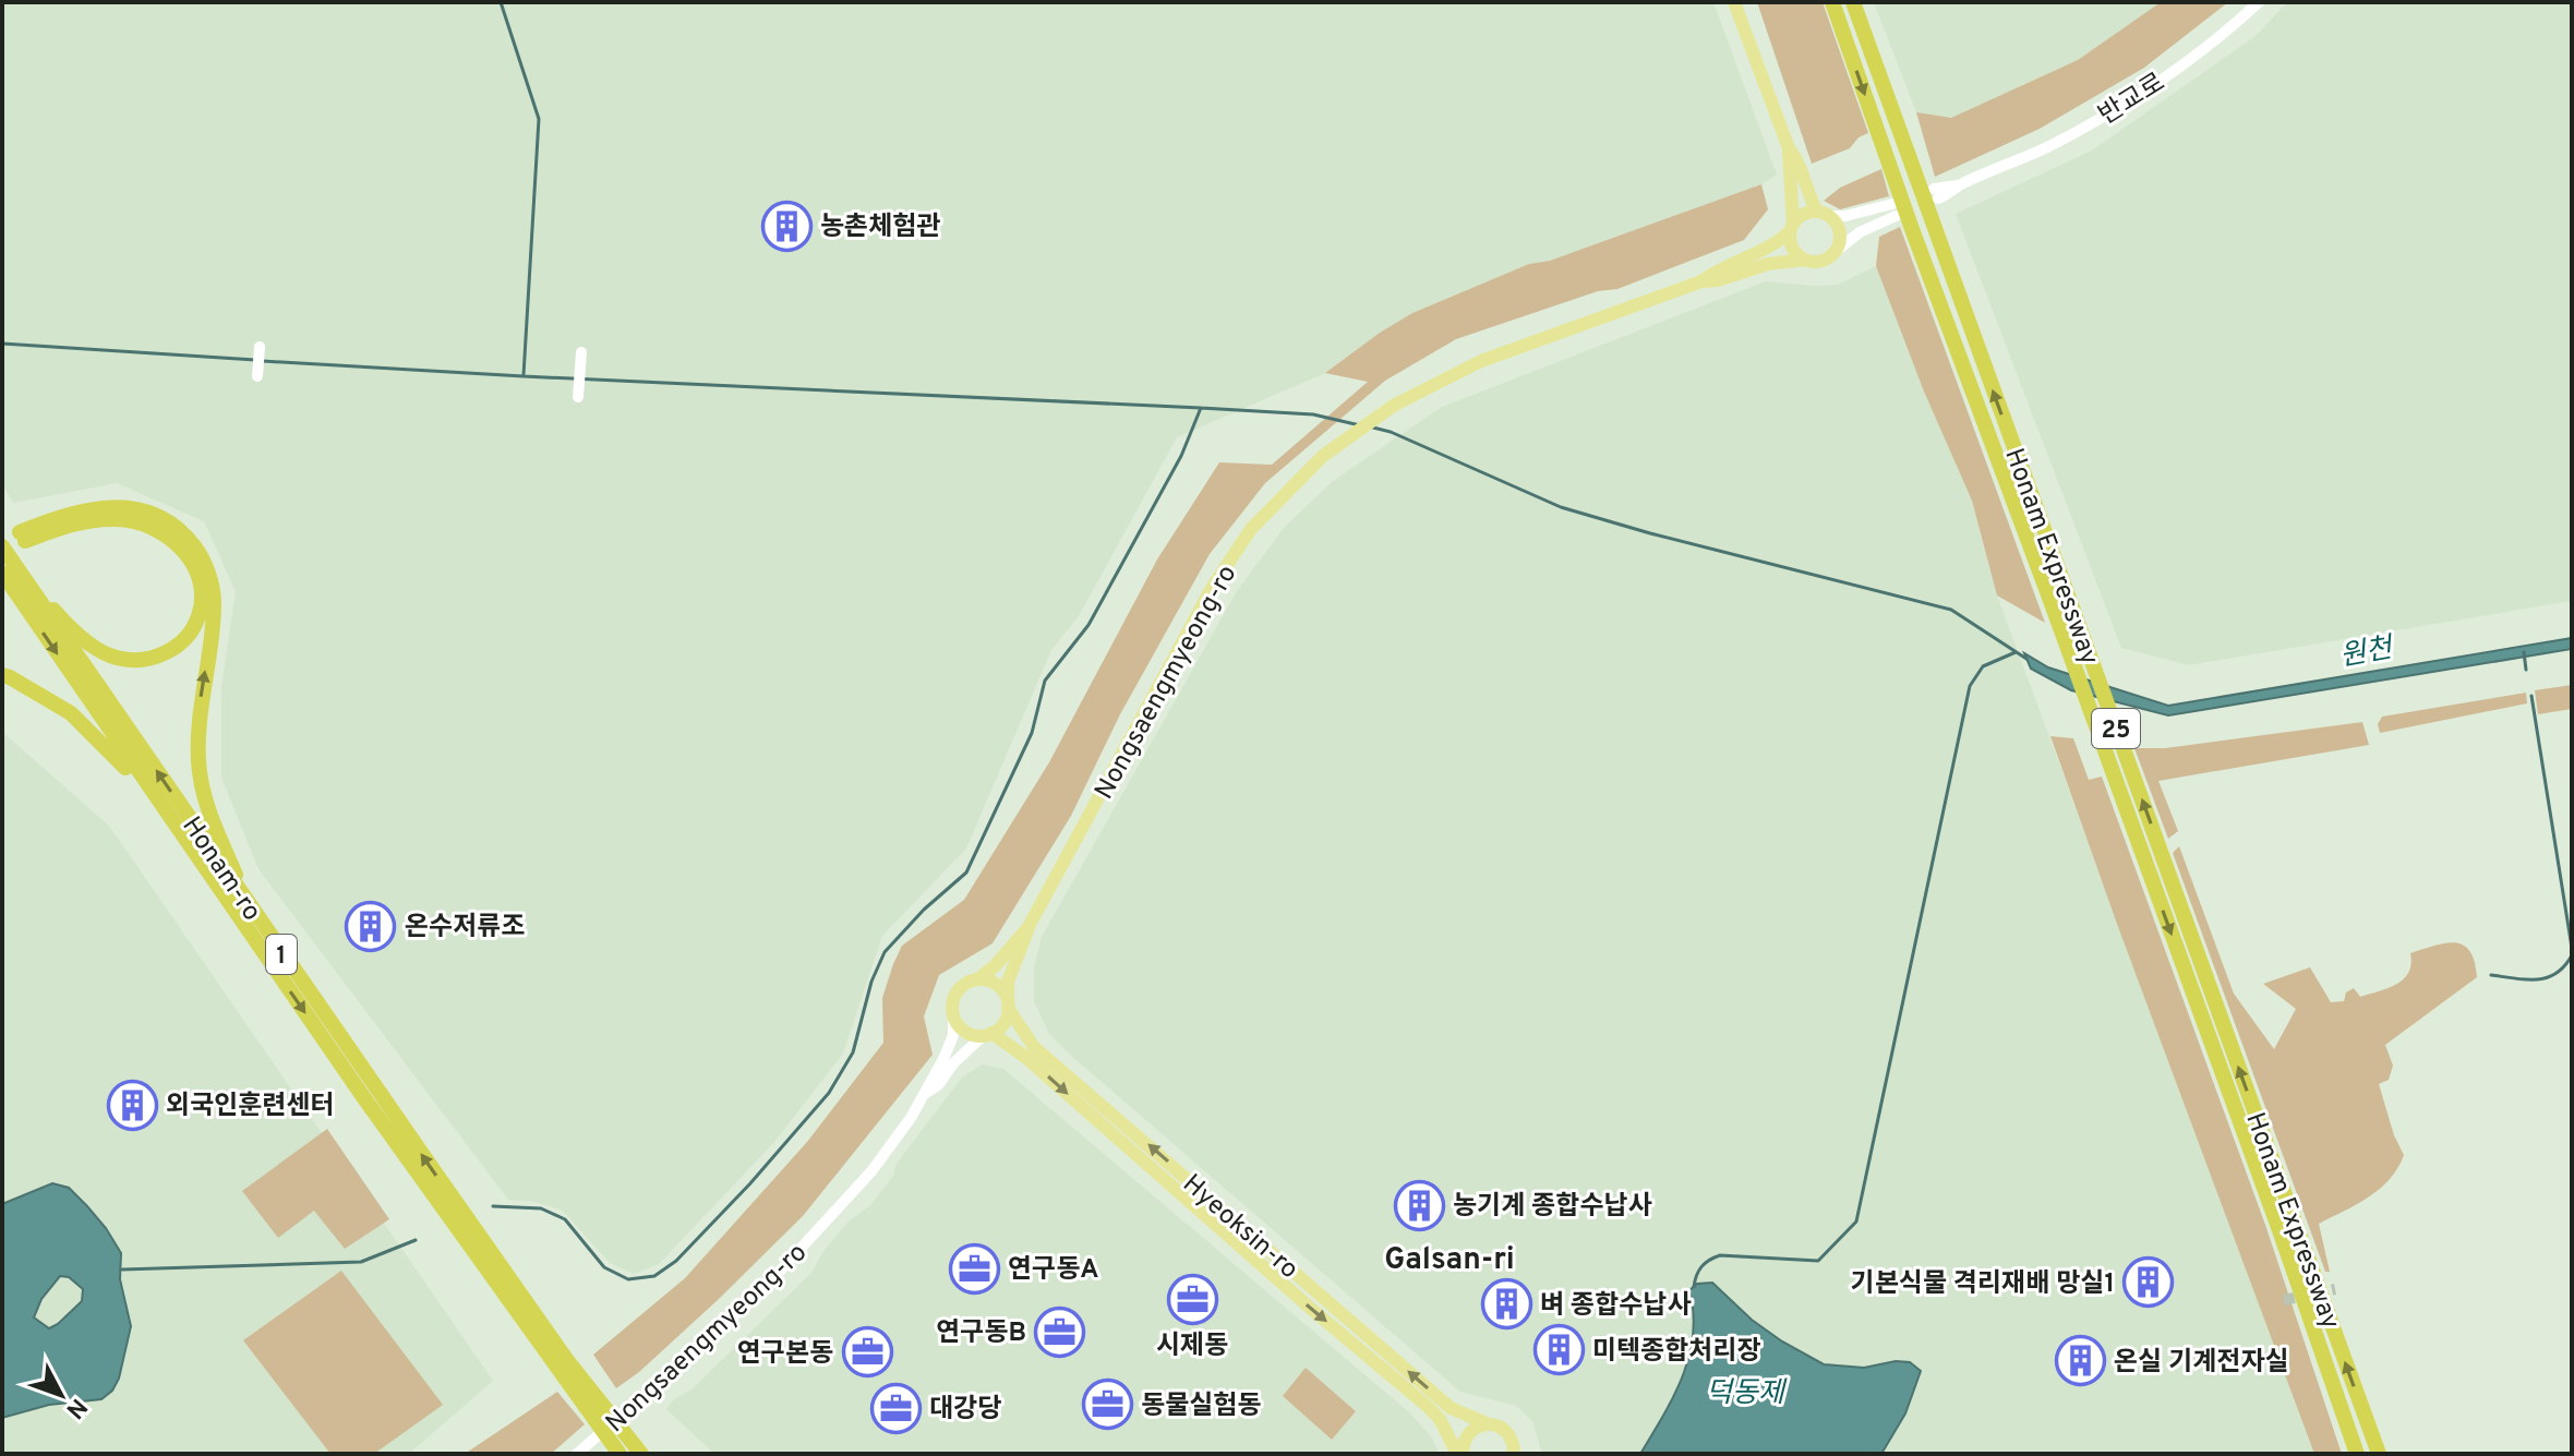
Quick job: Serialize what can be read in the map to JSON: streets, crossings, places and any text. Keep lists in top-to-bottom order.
{
  "streets": {
    "highway": [
      "Honam Expressway",
      "25",
      "Honam-ro",
      "1"
    ],
    "main road": ["Nongsaengmyeong-ro", "Hyeoksin-ro"],
    "street": ["반교로"]
  },
  "crossings": [
    ["Nongsaengmyeong-ro", "Hyeoksin-ro"],
    ["Honam-ro", "1"]
  ],
  "districts": ["Galsan-ri"],
  "water": ["원천", "덕동제"],
  "places": {
    "building": [
      "농촌체험관",
      "온수저류조",
      "외국인훈련센터",
      "농기계 종합수납사",
      "기본식물 격리재배 망실1",
      "벼 종합수납사",
      "미텍종합처리장",
      "온실 기계전자실"
    ],
    "office": [
      "연구동A",
      "시제동",
      "연구동B",
      "연구본동",
      "동물실험동",
      "대강당"
    ]
  },
  "north": "bottom right"
}
